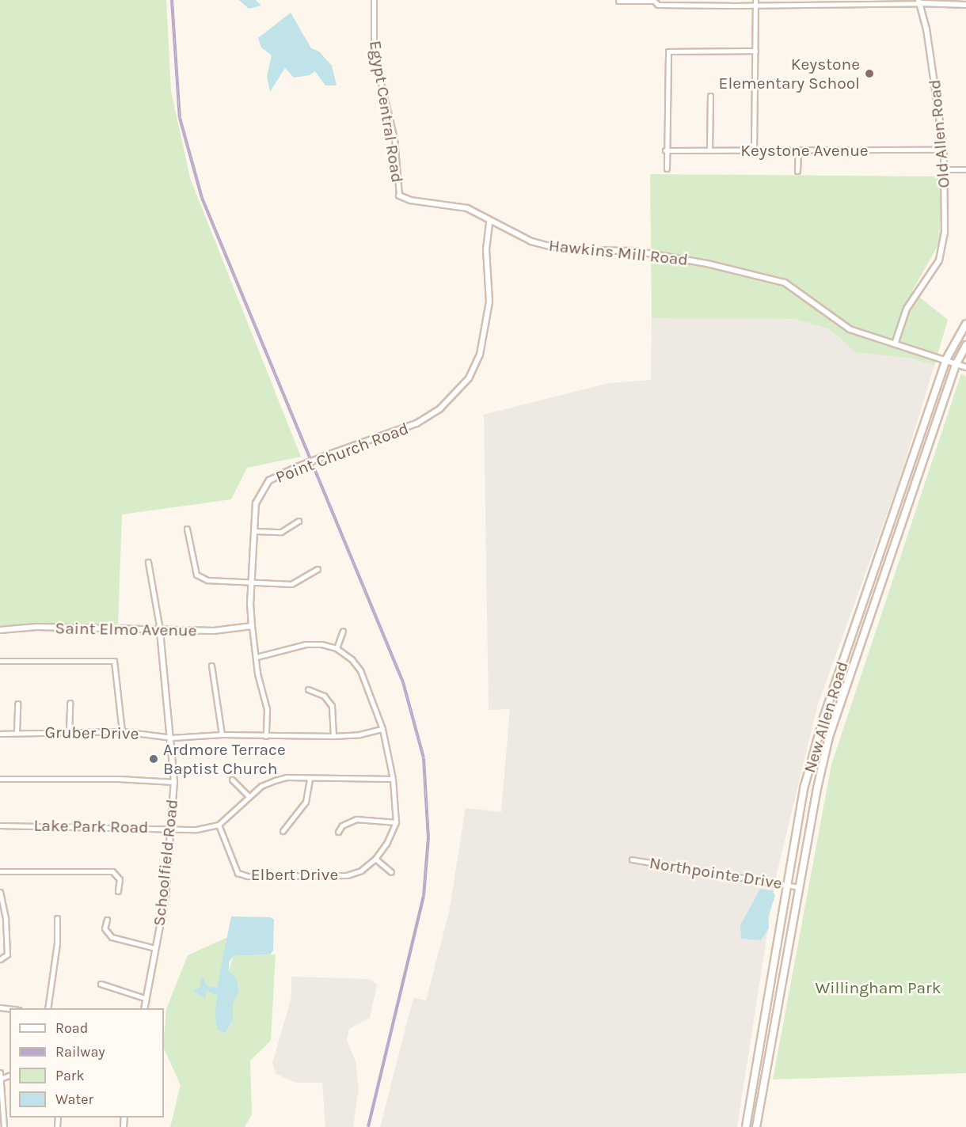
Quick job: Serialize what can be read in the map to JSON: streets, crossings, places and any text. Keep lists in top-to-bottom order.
{
  "streets": {
    "main road": ["New Allen Road"],
    "street": [
      "Egypt Central Road",
      "Old Allen Road",
      "Keystone Avenue",
      "Hawkins Mill Road",
      "Point Church Road",
      "Saint Elmo Avenue",
      "Gruber Drive",
      "Lake Park Road",
      "Schoolfield Road",
      "Northpointe Drive",
      "Elbert Drive"
    ]
  },
  "crossings": [
    ["Egypt Central Road", "Hawkins Mill Road"],
    ["Old Allen Road", "Keystone Avenue"],
    ["Old Allen Road", "Hawkins Mill Road"],
    ["Hawkins Mill Road", "Point Church Road"],
    ["Hawkins Mill Road", "New Allen Road"],
    ["Point Church Road", "Saint Elmo Avenue"],
    ["Point Church Road", "Gruber Drive"],
    ["Saint Elmo Avenue", "Schoolfield Road"],
    ["New Allen Road", "Northpointe Drive"],
    ["Gruber Drive", "Schoolfield Road"],
    ["Lake Park Road", "Schoolfield Road"],
    ["Lake Park Road", "Elbert Drive"]
  ],
  "parks": ["Willingham Park"],
  "places": ["Keystone Elementary School", "Ardmore Terrace Baptist Church"],
  "legend": [
    "Road",
    "Railway",
    "Park",
    "Water"
  ]
}
